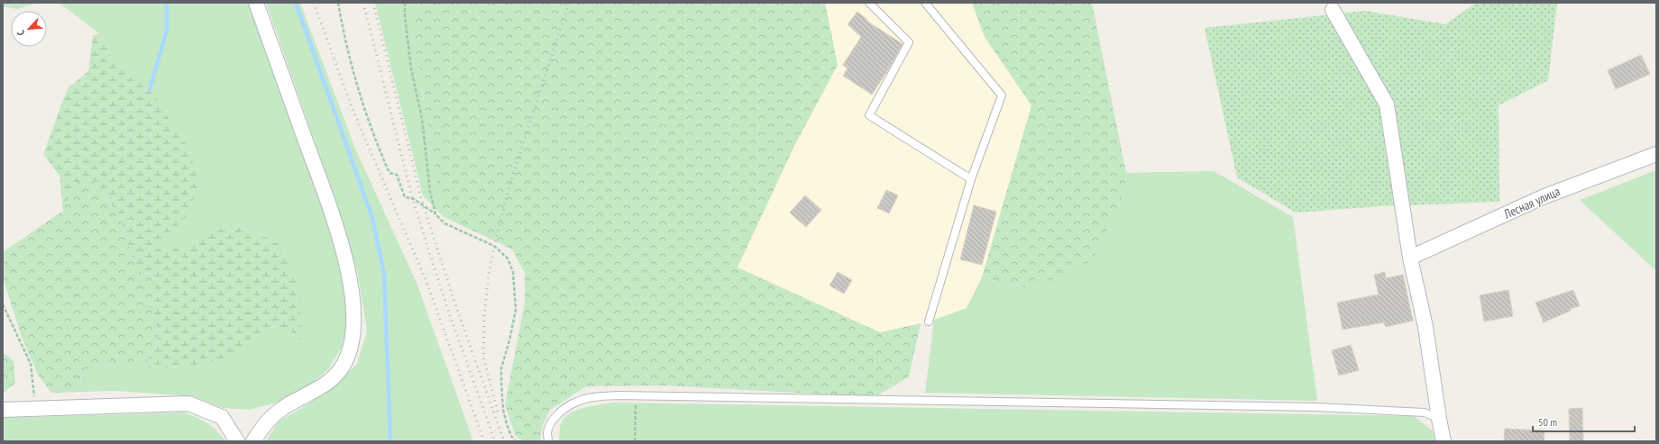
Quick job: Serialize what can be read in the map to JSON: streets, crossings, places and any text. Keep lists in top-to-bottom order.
{
  "streets": {
    "street": ["Лесная улица"]
  },
  "scale_bar": "50 m",
  "north": "bottom left"
}
